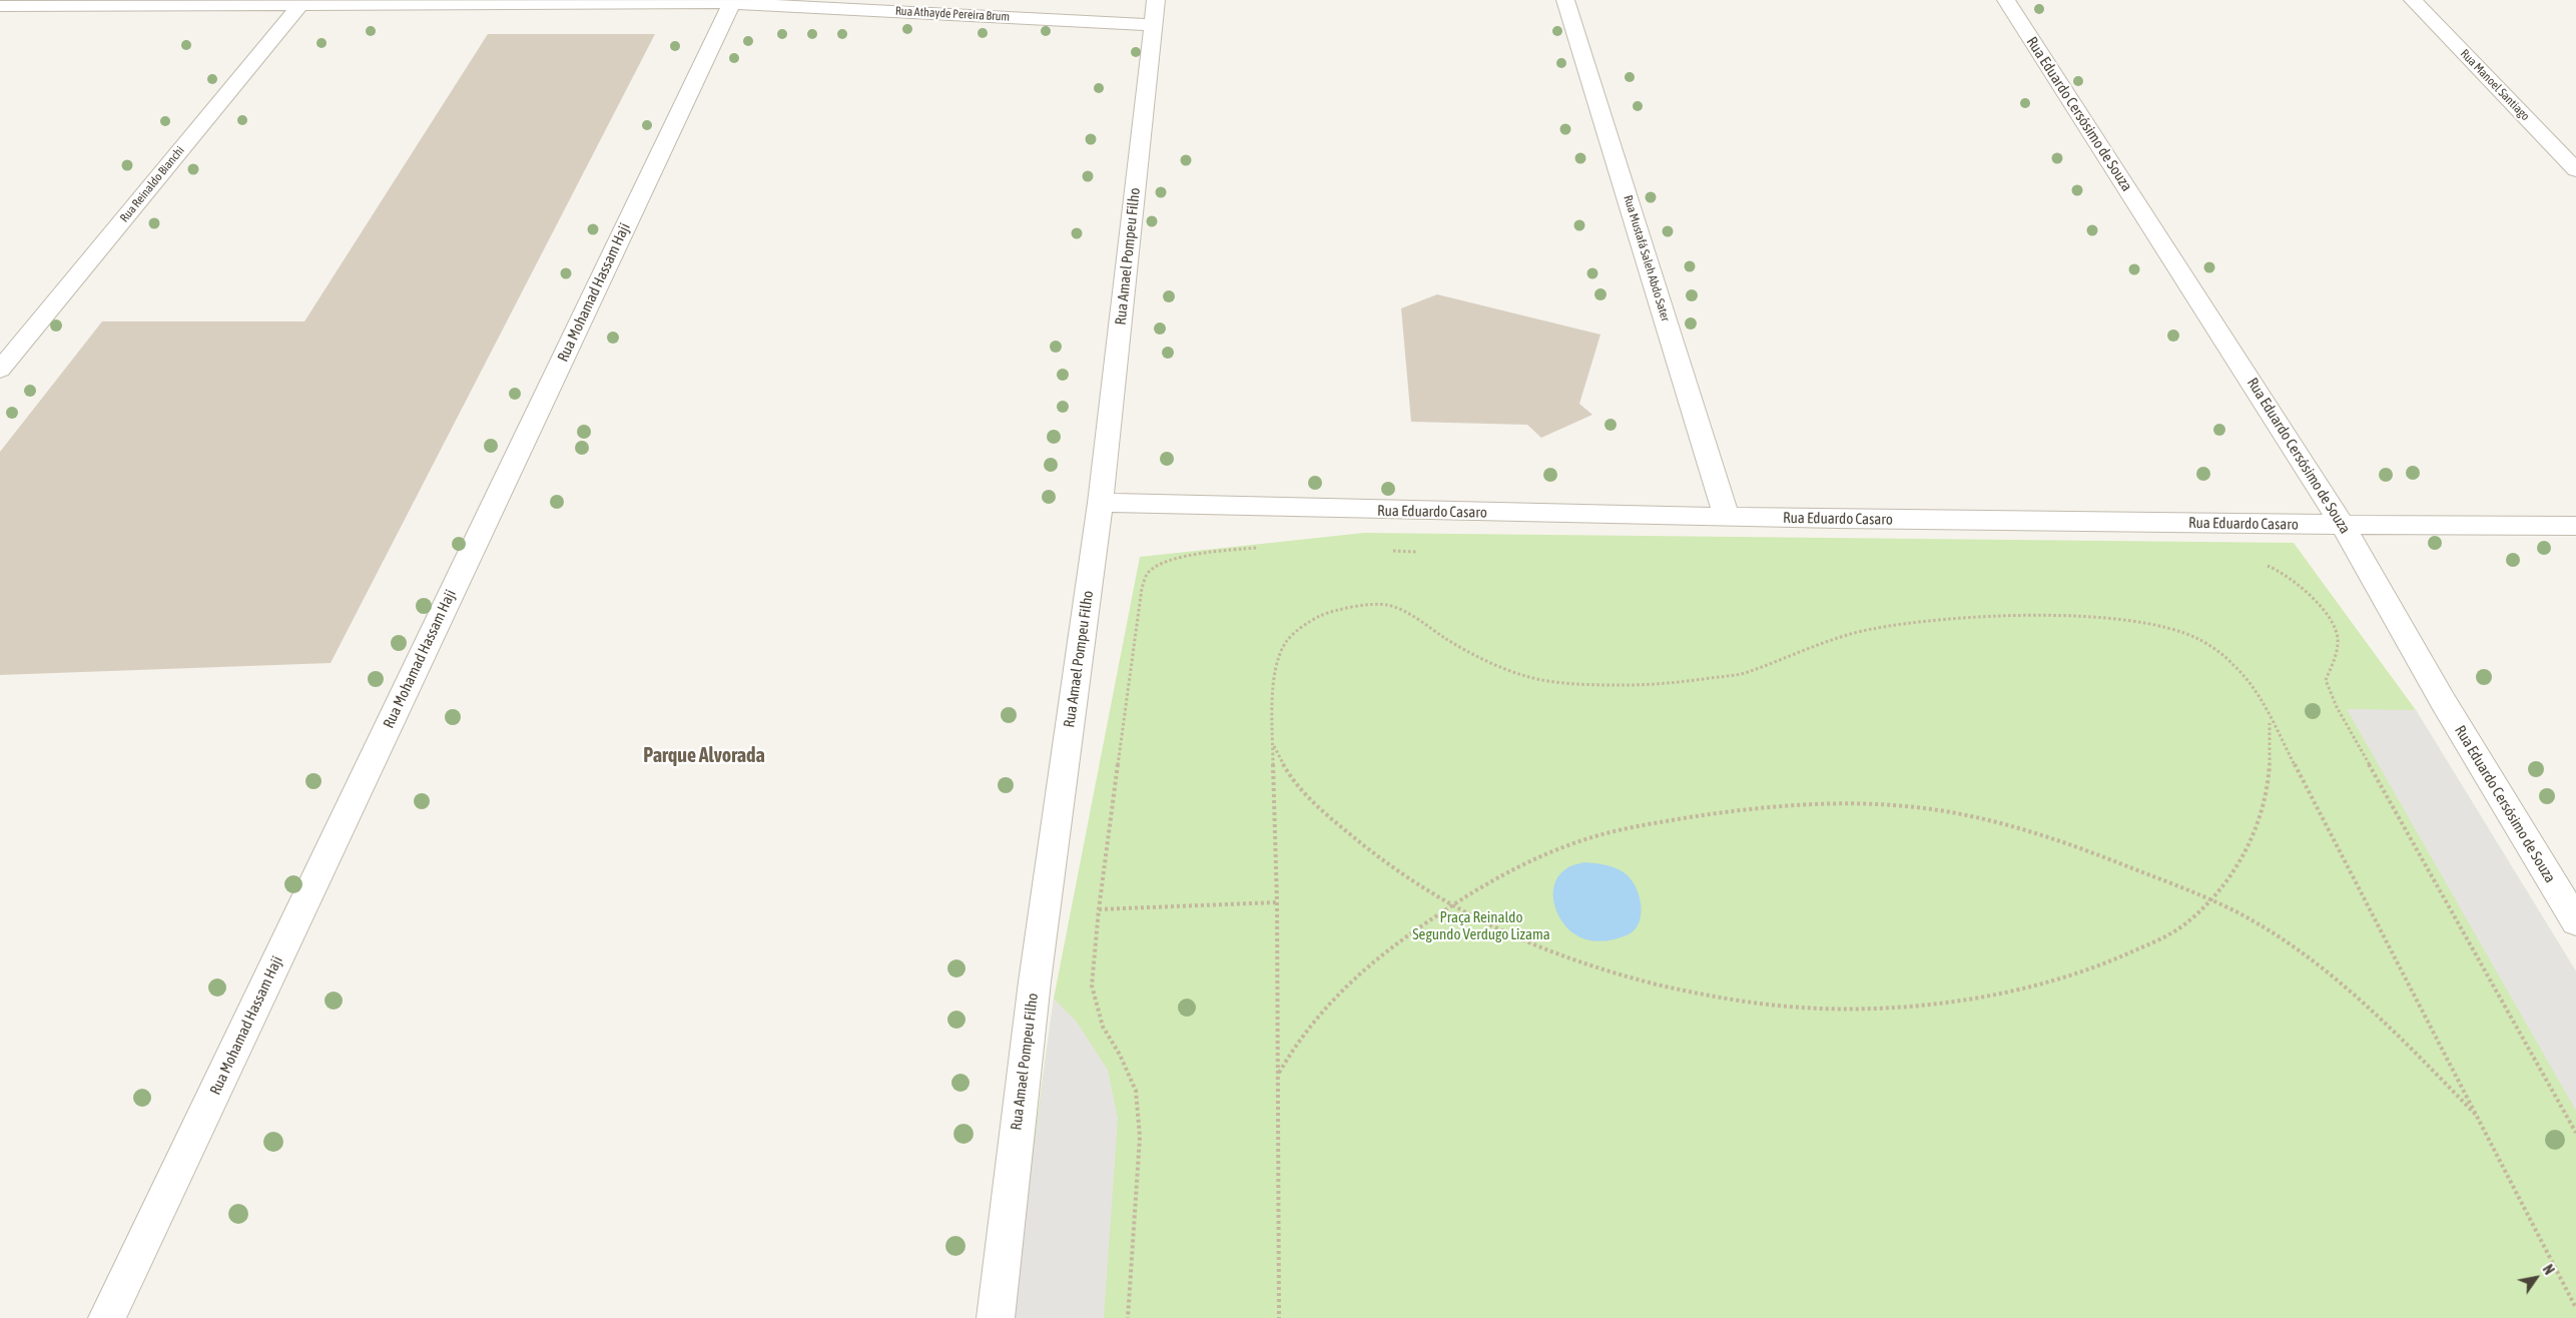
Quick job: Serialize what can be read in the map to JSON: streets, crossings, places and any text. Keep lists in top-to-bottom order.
{
  "streets": {
    "street": [
      "Rua Athayde Pereira Brum",
      "Rua Manoel Santiago",
      "Rua Eduardo Cersósimo de Souza",
      "Rua Reinaldo Bianchi",
      "Rua Amael Pompeu Filho",
      "Rua Mustafá Saleh Abdo Sater",
      "Rua Mohamad Hassam Haji",
      "Rua Eduardo Casaro"
    ]
  },
  "crossings": [
    ["Rua Athayde Pereira Brum", "Rua Reinaldo Bianchi"],
    ["Rua Athayde Pereira Brum", "Rua Amael Pompeu Filho"],
    ["Rua Athayde Pereira Brum", "Rua Mohamad Hassam Haji"],
    ["Rua Eduardo Cersósimo de Souza", "Rua Eduardo Casaro"],
    ["Rua Amael Pompeu Filho", "Rua Eduardo Casaro"],
    ["Rua Mustafá Saleh Abdo Sater", "Rua Eduardo Casaro"]
  ],
  "districts": ["Parque Alvorada"],
  "parks": ["Praça Reinaldo Segundo Verdugo Lizama"],
  "north": "top right"
}
